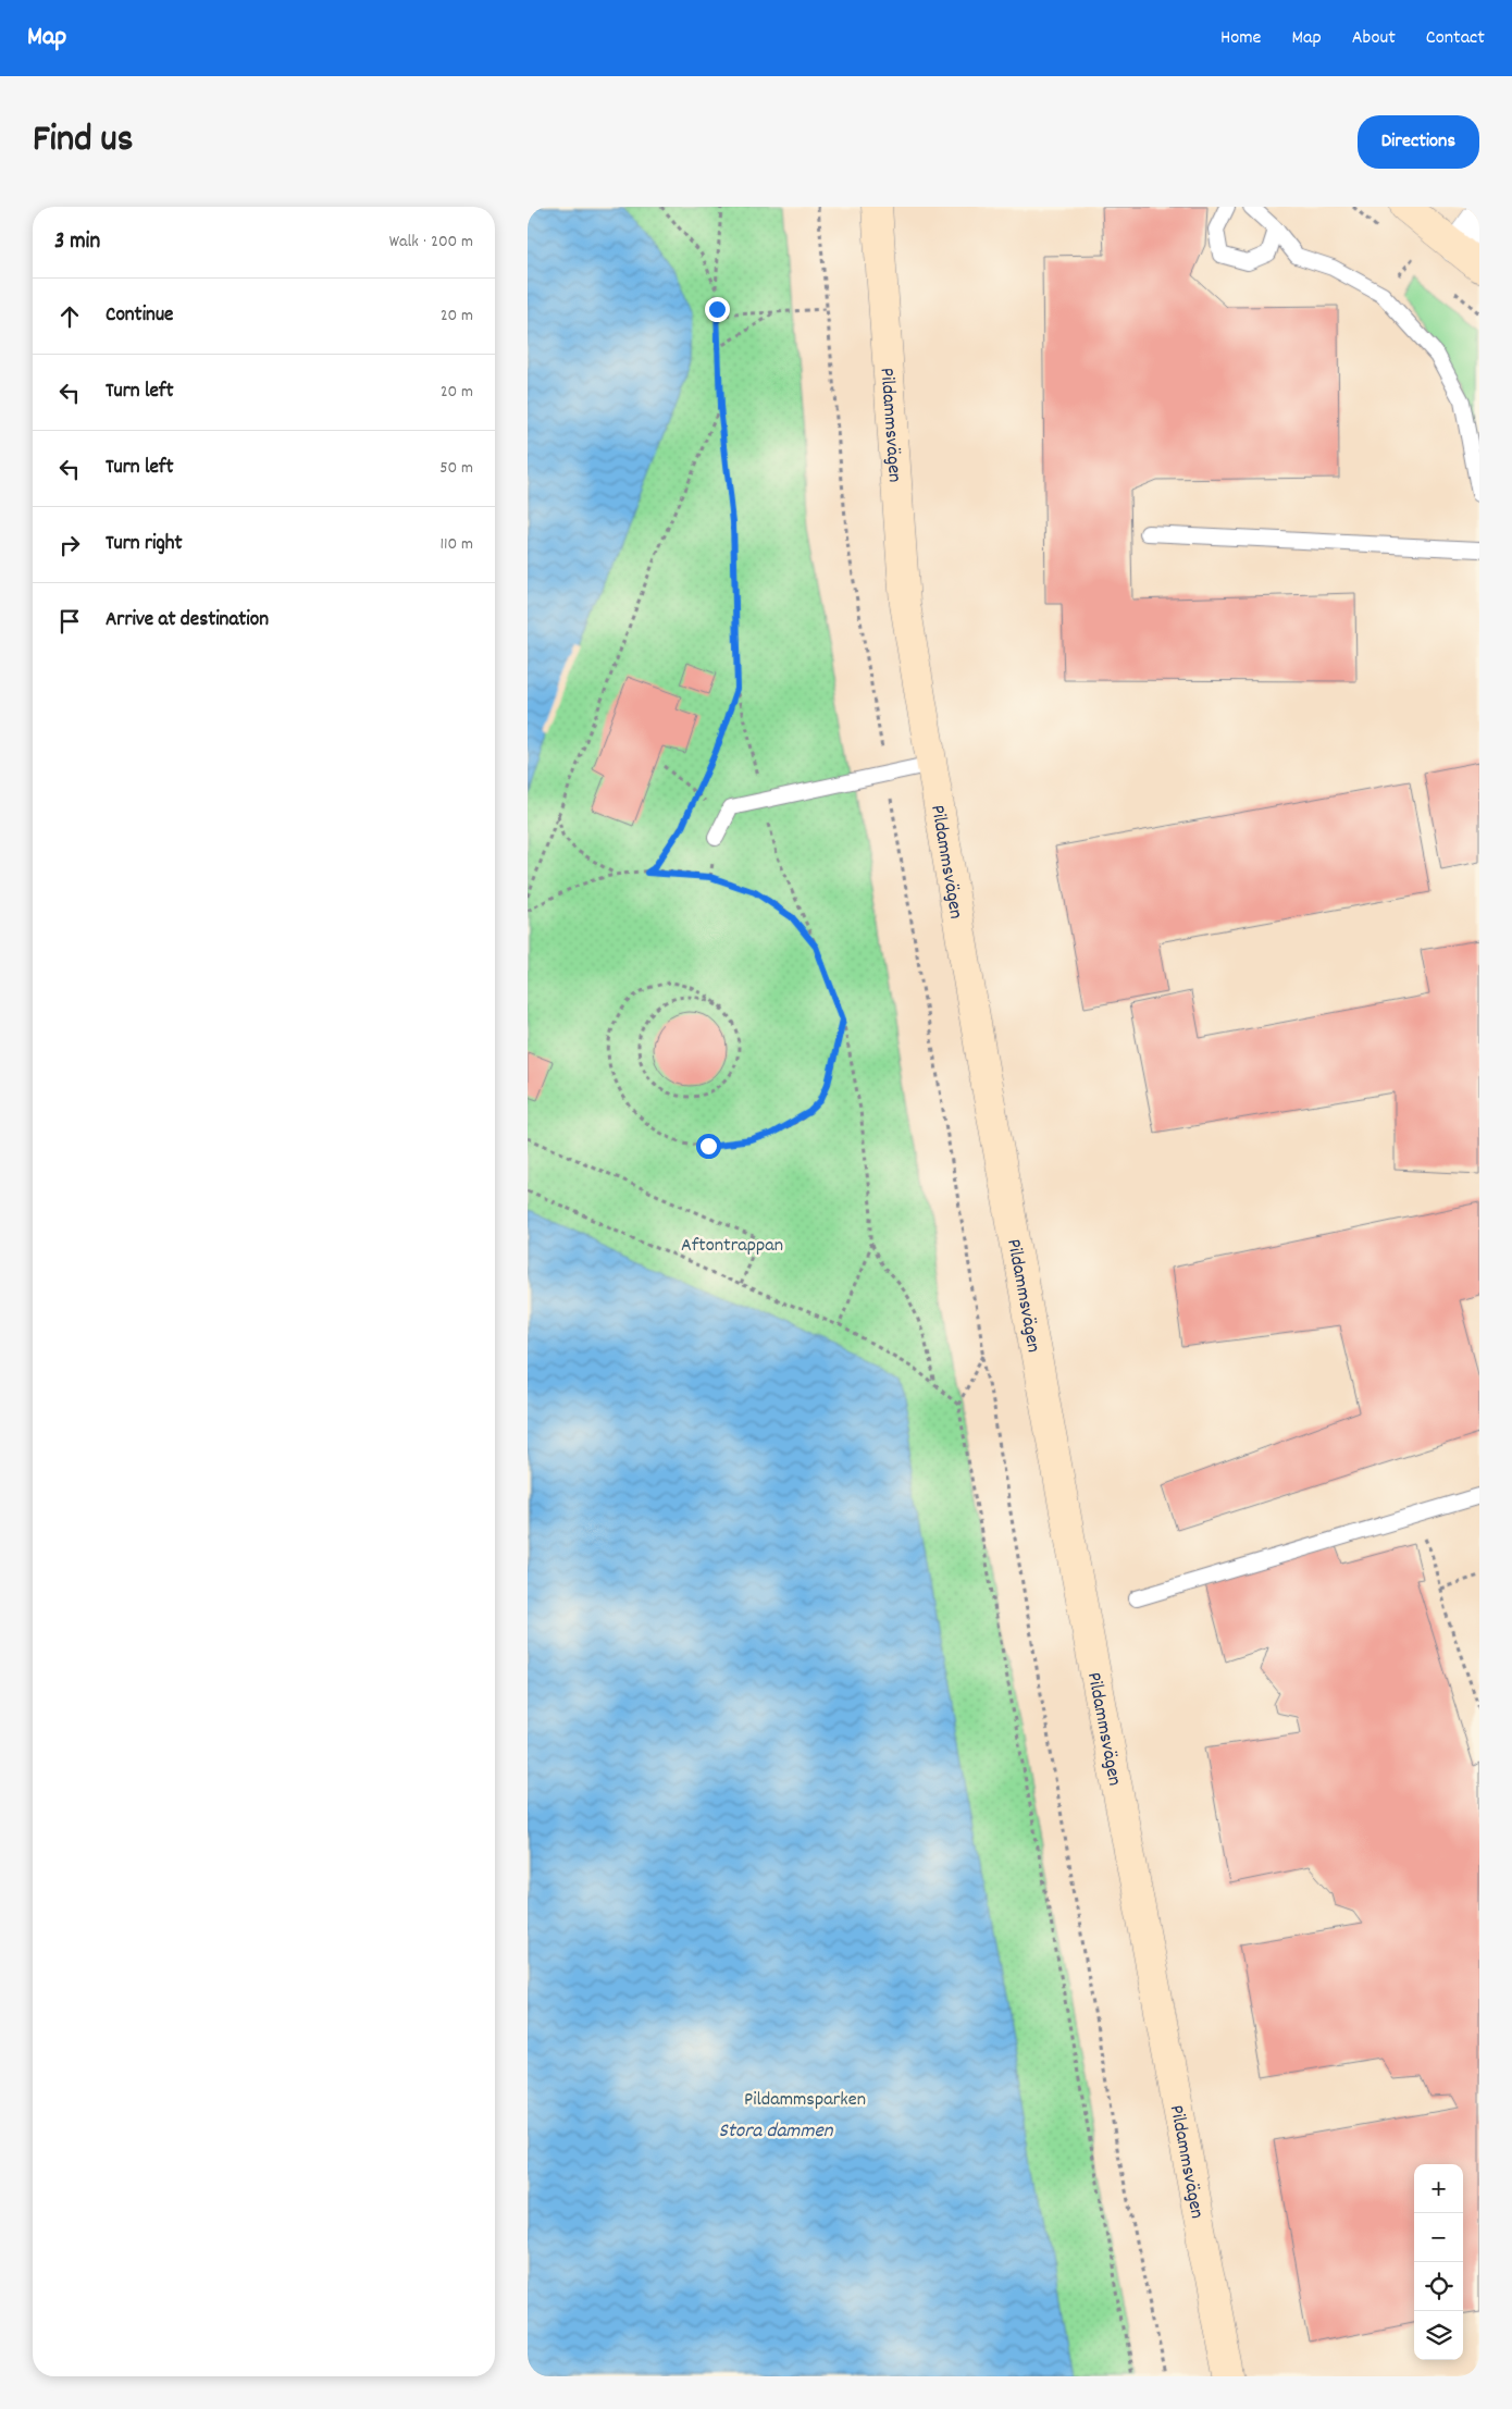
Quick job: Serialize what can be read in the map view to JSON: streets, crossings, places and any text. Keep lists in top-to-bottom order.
{
  "streets": {
    "main road": ["Pildammsvägen"]
  },
  "water": ["Stora dammen"],
  "parks": ["Aftontrappan", "Pildammsparken"],
  "page": {
    "header": "Map",
    "nav": [
      "Home",
      "Map",
      "About",
      "Contact"
    ],
    "title": "Find us",
    "buttons": "Directions",
    "heading": ["3 min", "Walk · 200 m"],
    "list": [
      ["Continue", "20 m"],
      ["Turn left", "20 m"],
      ["Turn left", "50 m"],
      ["Turn right", "110 m"],
      "Arrive at destination"
    ],
    "map_buttons": ["+", "−"]
  }
}
